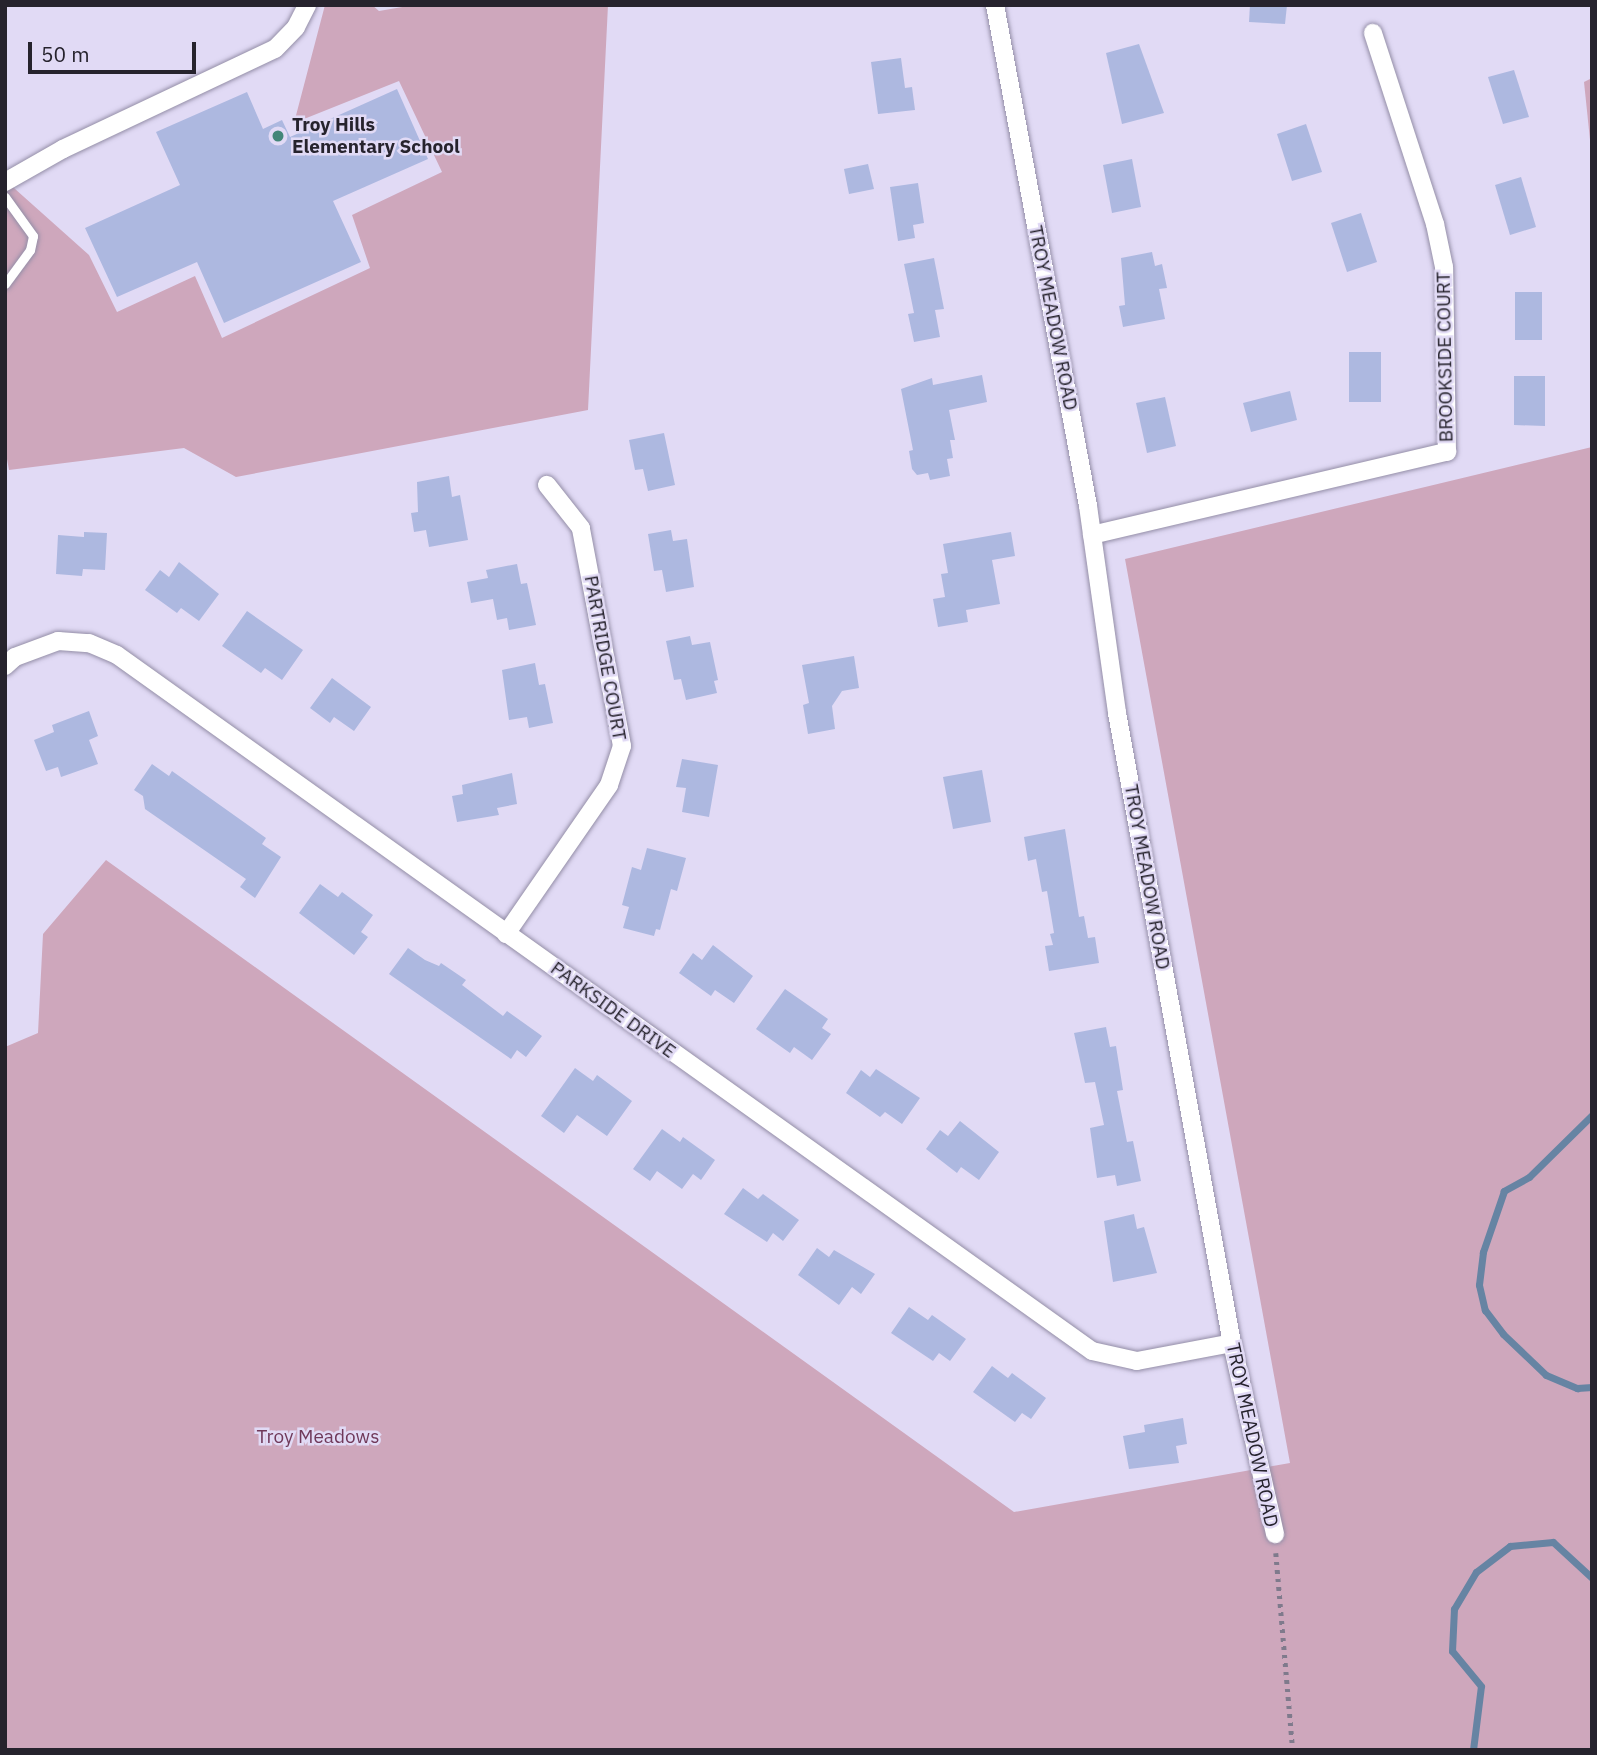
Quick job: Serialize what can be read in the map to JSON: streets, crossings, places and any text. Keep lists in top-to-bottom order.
{
  "streets": {
    "street": [
      "TROY MEADOW ROAD",
      "BROOKSIDE COURT",
      "PARTRIDGE COURT",
      "PARKSIDE DRIVE"
    ]
  },
  "crossings": [
    ["TROY MEADOW ROAD", "BROOKSIDE COURT"],
    ["TROY MEADOW ROAD", "PARKSIDE DRIVE"],
    ["PARTRIDGE COURT", "PARKSIDE DRIVE"]
  ],
  "parks": ["Troy Meadows"],
  "places": ["Troy Hills Elementary School"],
  "scale_bar": "50 m"
}
